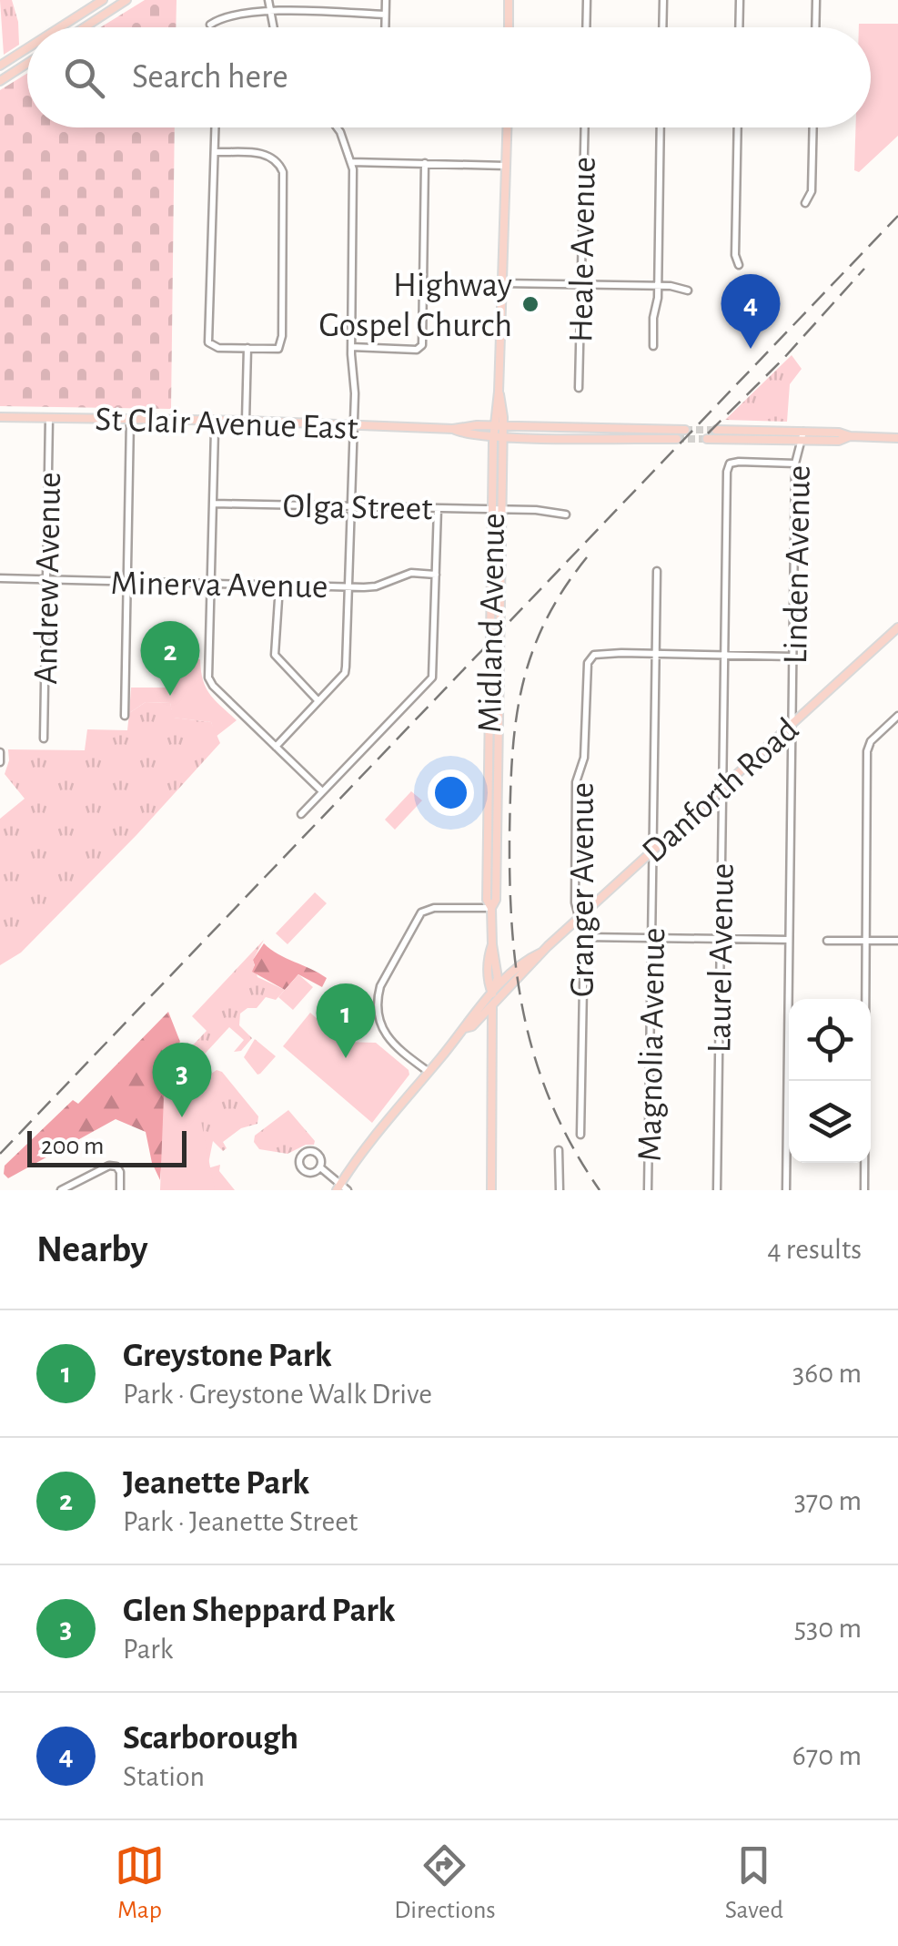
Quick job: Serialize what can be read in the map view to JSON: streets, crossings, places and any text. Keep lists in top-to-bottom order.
{
  "streets": {
    "main road": ["St Clair Avenue East", "Midland Avenue", "Danforth Road"],
    "street": [
      "Heale Avenue",
      "Olga Street",
      "Linden Avenue",
      "Andrew Avenue",
      "Minerva Avenue",
      "Granger Avenue",
      "Laurel Avenue",
      "Magnolia Avenue"
    ]
  },
  "crossings": [
    ["St Clair Avenue East", "Andrew Avenue"],
    ["St Clair Avenue East", "Midland Avenue"],
    ["Olga Street", "Midland Avenue"],
    ["Linden Avenue", "Danforth Road"],
    ["Linden Avenue", "Granger Avenue"],
    ["Linden Avenue", "Laurel Avenue"],
    ["Andrew Avenue", "Minerva Avenue"],
    ["Midland Avenue", "Danforth Road"],
    ["Danforth Road", "Granger Avenue"],
    ["Danforth Road", "Laurel Avenue"],
    ["Danforth Road", "Magnolia Avenue"],
    ["Granger Avenue", "Laurel Avenue"],
    ["Granger Avenue", "Magnolia Avenue"]
  ],
  "places": ["Highway Gospel Church"],
  "scale_bar": "200 m",
  "page": {
    "search": "Search here",
    "pins": [
      "4",
      "2",
      "1",
      "3"
    ],
    "scale": "200 m",
    "heading": ["Nearby", "4 results"],
    "list": [
      {
        "mark": "1",
        "name": "Greystone Park",
        "note": "Park · Greystone Walk Drive",
        "value": "360 m"
      },
      {
        "mark": "2",
        "name": "Jeanette Park",
        "note": "Park · Jeanette Street",
        "value": "370 m"
      },
      {
        "mark": "3",
        "name": "Glen Sheppard Park",
        "note": "Park",
        "value": "530 m"
      },
      {
        "mark": "4",
        "name": "Scarborough",
        "note": "Station",
        "value": "670 m"
      }
    ],
    "nav": ["Map", "Directions", "Saved"]
  }
}
